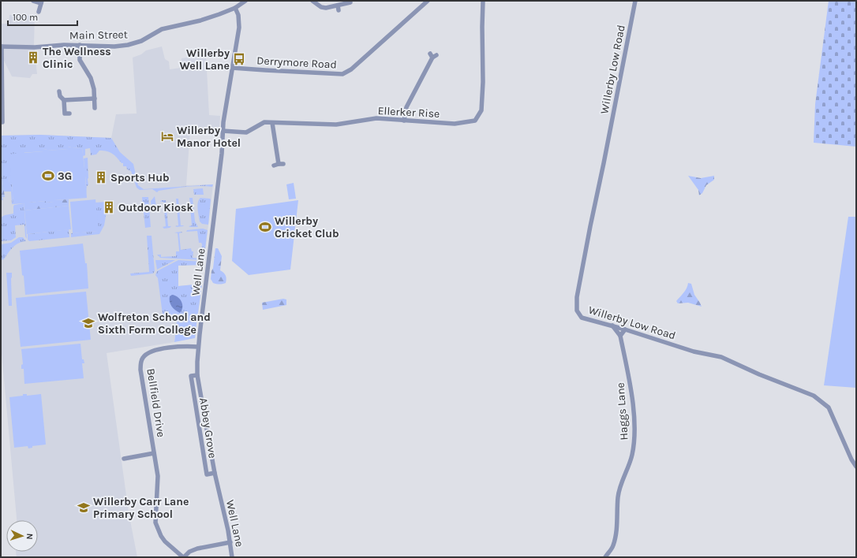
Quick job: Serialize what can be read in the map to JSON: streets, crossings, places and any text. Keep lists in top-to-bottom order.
{
  "streets": {
    "street": [
      "Main Street",
      "Derrymore Road",
      "Willerby Low Road",
      "Ellerker Rise",
      "Well Lane",
      "Bellfield Drive",
      "Haggs Lane",
      "Abbey Grove"
    ]
  },
  "crossings": [
    ["Main Street", "Well Lane"],
    ["Derrymore Road", "Well Lane"],
    ["Willerby Low Road", "Haggs Lane"],
    ["Ellerker Rise", "Well Lane"],
    ["Well Lane", "Bellfield Drive"],
    ["Well Lane", "Abbey Grove"]
  ],
  "places": {
    "building": ["The Wellness Clinic", "Sports Hub", "Outdoor Kiosk"],
    "bus stop": ["Willerby Well Lane"],
    "hotel": ["Willerby Manor Hotel"],
    "sports": ["3G", "Willerby Cricket Club"],
    "school or university": ["Wolfreton School and Sixth Form College", "Willerby Carr Lane Primary School"]
  },
  "scale_bar": "100 m",
  "north": "right"
}
